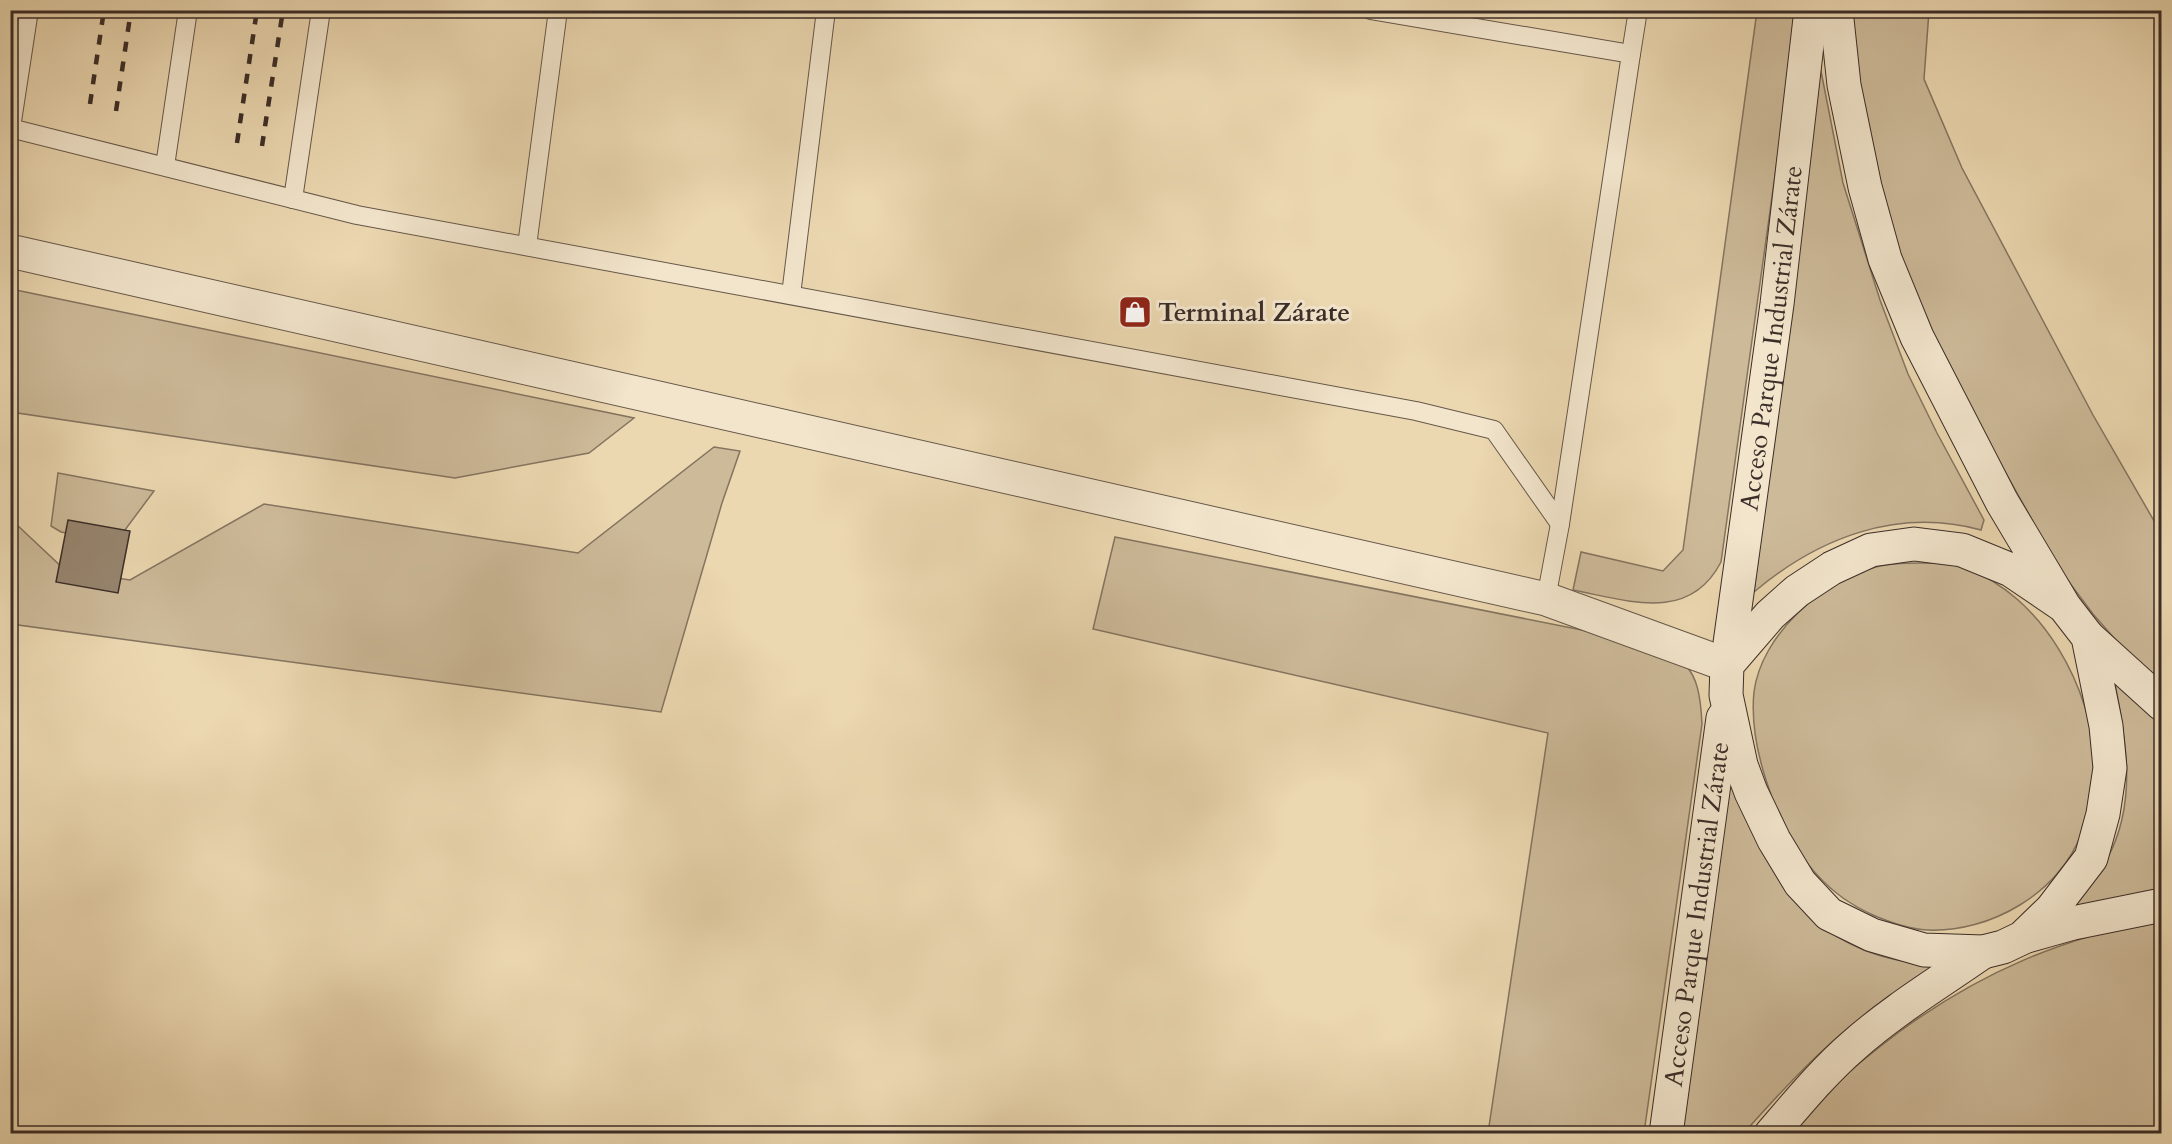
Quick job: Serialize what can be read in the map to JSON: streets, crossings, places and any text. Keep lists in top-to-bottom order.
{
  "streets": {
    "main road": ["Acceso Parque Industrial Zárate"]
  },
  "places": {
    "shop": ["Terminal Zárate"]
  }
}
